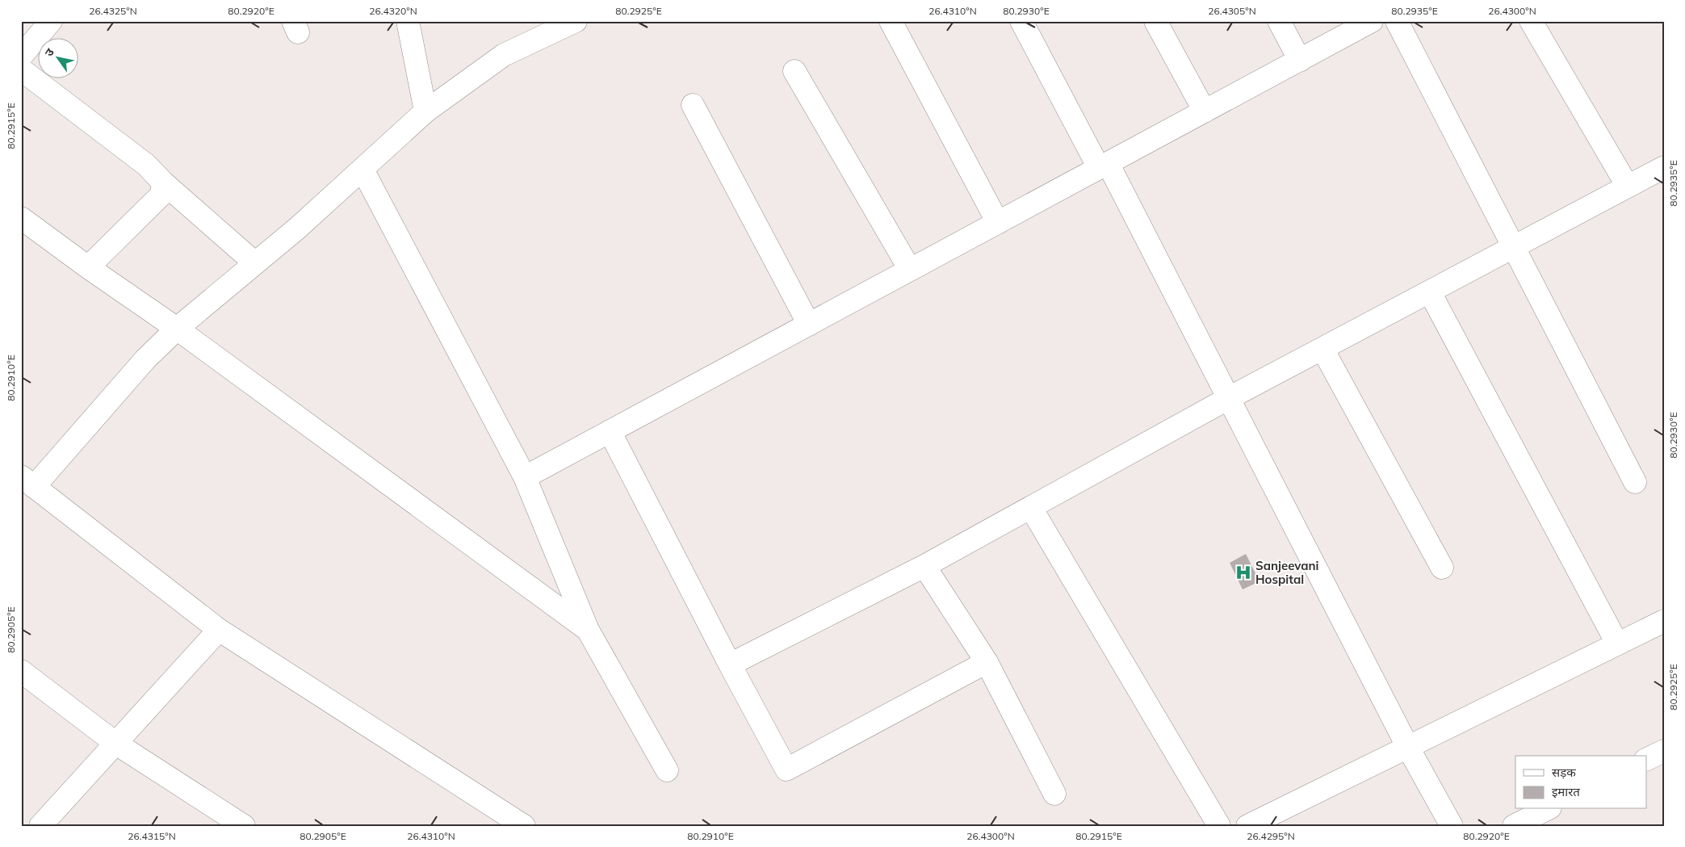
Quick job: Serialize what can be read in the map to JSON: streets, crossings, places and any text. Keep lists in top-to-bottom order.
{
  "places": {
    "hospital": ["Sanjeevani Hospital"]
  },
  "legend": ["सड़क", "इमारत"],
  "north": "top left",
  "coordinates": [
    "26.4325°N",
    "80.2920°E",
    "26.4320°N",
    "80.2925°E",
    "26.4310°N",
    "80.2930°E",
    "26.4305°N",
    "80.2935°E",
    "26.4300°N",
    "80.2915°E",
    "80.2910°E",
    "80.2905°E",
    "26.4315°N",
    "26.4295°N"
  ]
}
